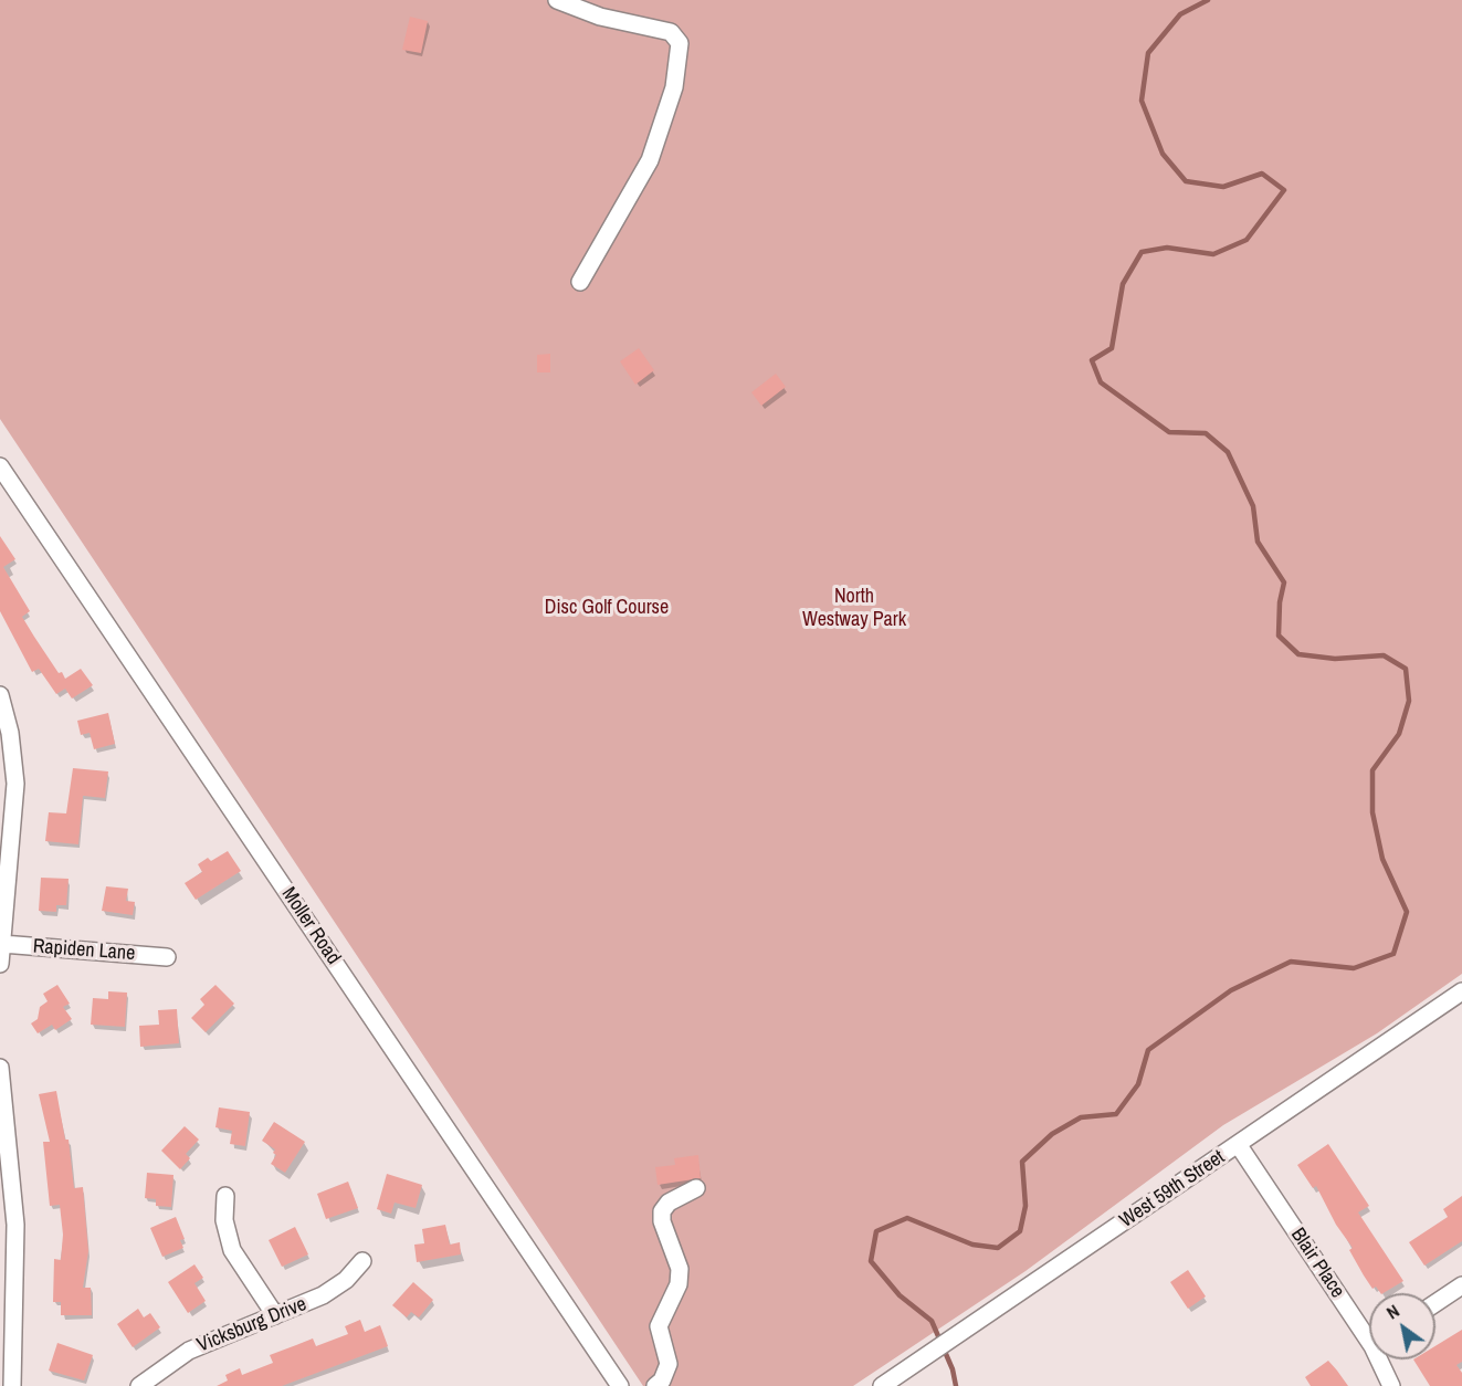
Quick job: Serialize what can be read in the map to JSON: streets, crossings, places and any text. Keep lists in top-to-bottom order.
{
  "streets": {
    "street": [
      "Moller Road",
      "Rapiden Lane",
      "West 59th Street",
      "Blair Place",
      "Vicksburg Drive"
    ]
  },
  "crossings": [
    ["West 59th Street", "Blair Place"]
  ],
  "parks": ["North Westway Park", "Disc Golf Course"],
  "north": "top left"
}
